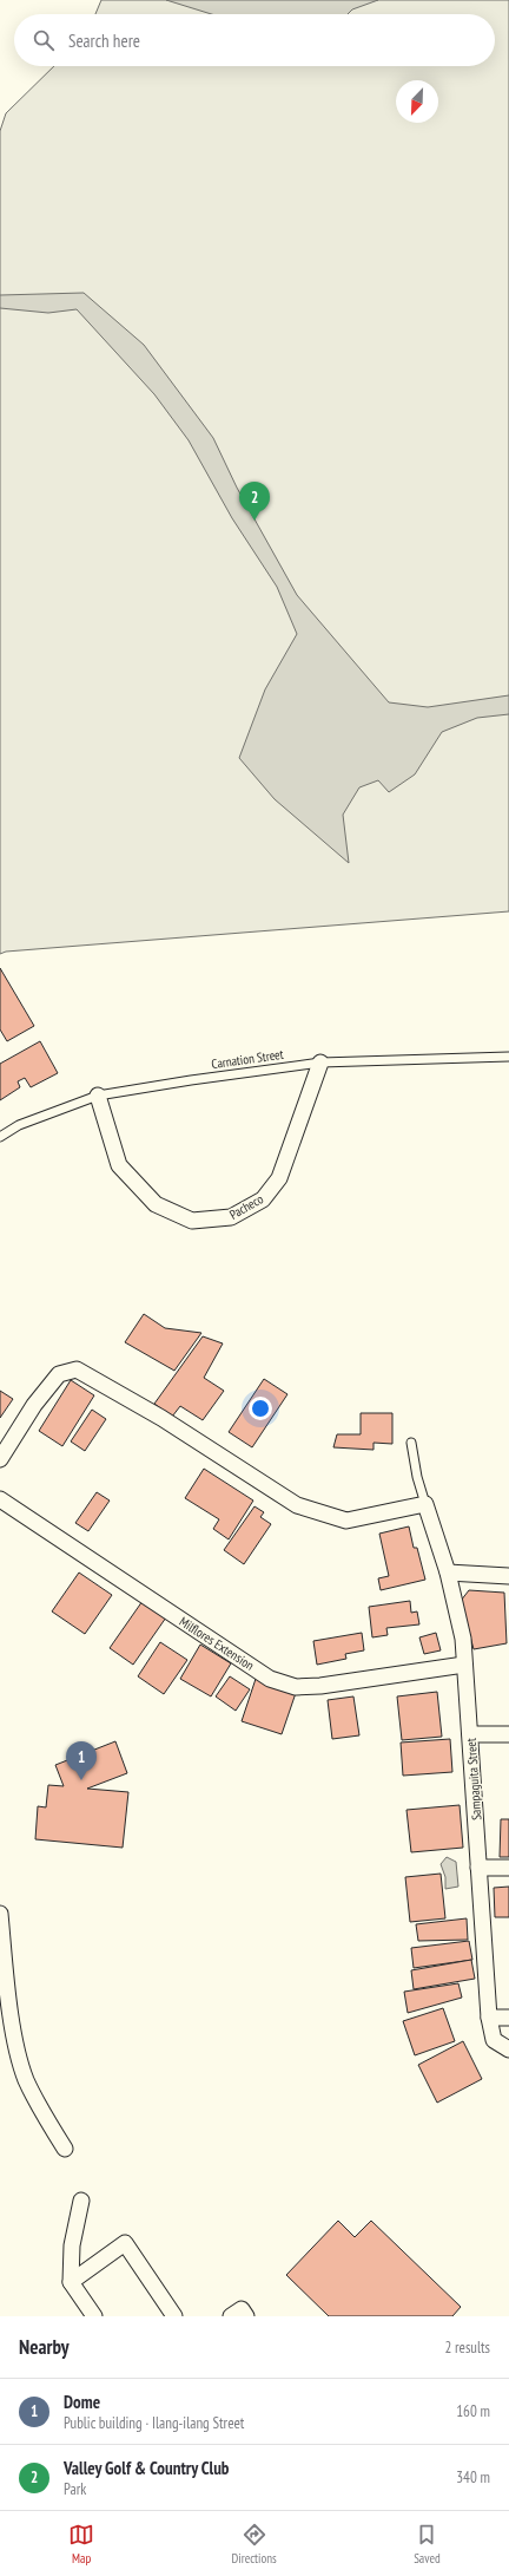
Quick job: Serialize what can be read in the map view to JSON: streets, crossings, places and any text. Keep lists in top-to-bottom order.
{
  "streets": {
    "street": ["Pacheco", "Milflores Extension", "Sampaguita Street"],
    "lane": ["Carnation Street"]
  },
  "crossings": [
    ["Carnation Street", "Pacheco"],
    ["Milflores Extension", "Sampaguita Street"]
  ],
  "north": "bottom left",
  "page": {
    "search": "Search here",
    "pins": ["2", "1"],
    "heading": ["Nearby", "2 results"],
    "list": [
      {
        "mark": "1",
        "name": "Dome",
        "note": "Public building · Ilang-ilang Street",
        "value": "160 m"
      },
      {
        "mark": "2",
        "name": "Valley Golf & Country Club",
        "note": "Park",
        "value": "340 m"
      }
    ],
    "nav": ["Map", "Directions", "Saved"]
  }
}
